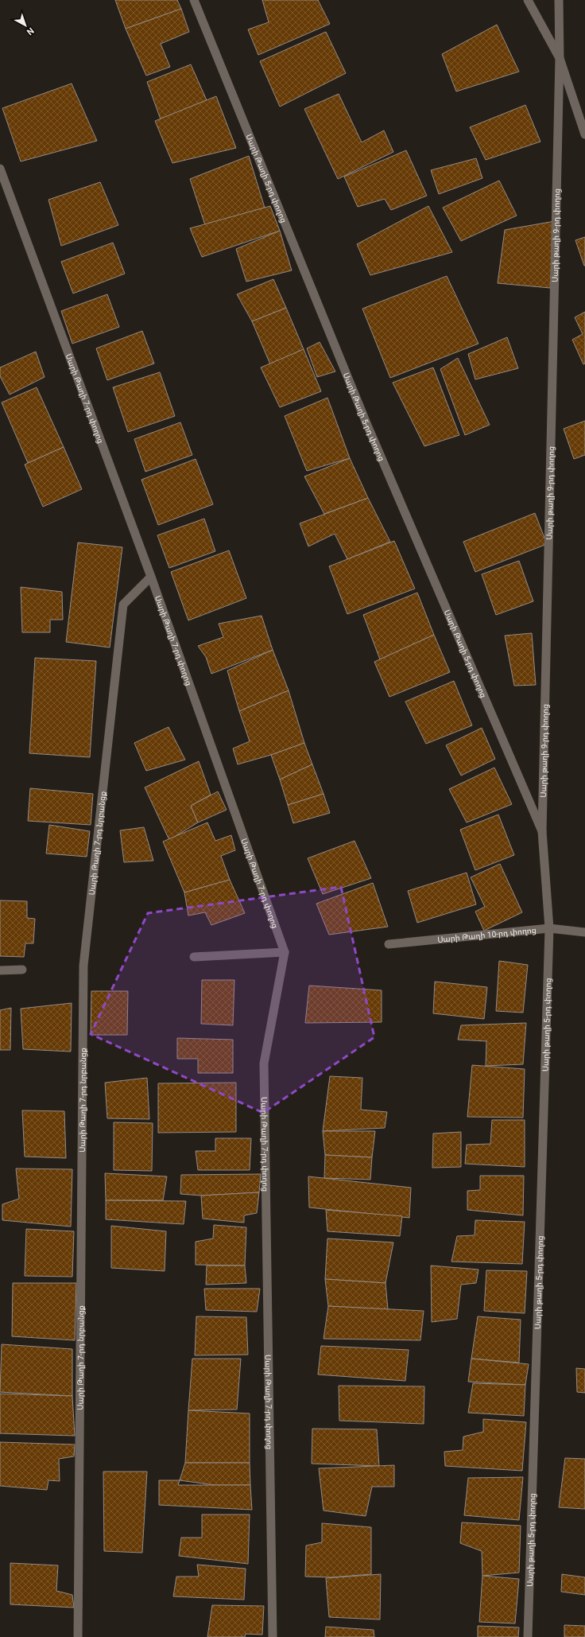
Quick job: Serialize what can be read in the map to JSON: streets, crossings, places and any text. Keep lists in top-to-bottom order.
{
  "streets": {
    "street": [
      "Սարի Թաղի 5-րդ փողոց",
      "Սարի թաղի 9-րդ փողոց",
      "Սարի Թաղի 7-րդ փողոց",
      "Սարի Թաղի 7-րդ նրբանցք",
      "Սարի Թաղի 10-րդ փողոց",
      "Սարի թաղի 5-րդ փողոց"
    ]
  },
  "crossings": [
    ["Սարի Թաղի 5-րդ փողոց", "Սարի թաղի 9-րդ փողոց"],
    ["Սարի թաղի 9-րդ փողոց", "Սարի Թաղի 10-րդ փողոց"],
    ["Սարի թաղի 9-րդ փողոց", "Սարի թաղի 5-րդ փողոց"],
    ["Սարի Թաղի 7-րդ փողոց", "Սարի Թաղի 7-րդ նրբանցք"],
    ["Սարի Թաղի 10-րդ փողոց", "Սարի թաղի 5-րդ փողոց"]
  ],
  "north": "bottom right"
}
